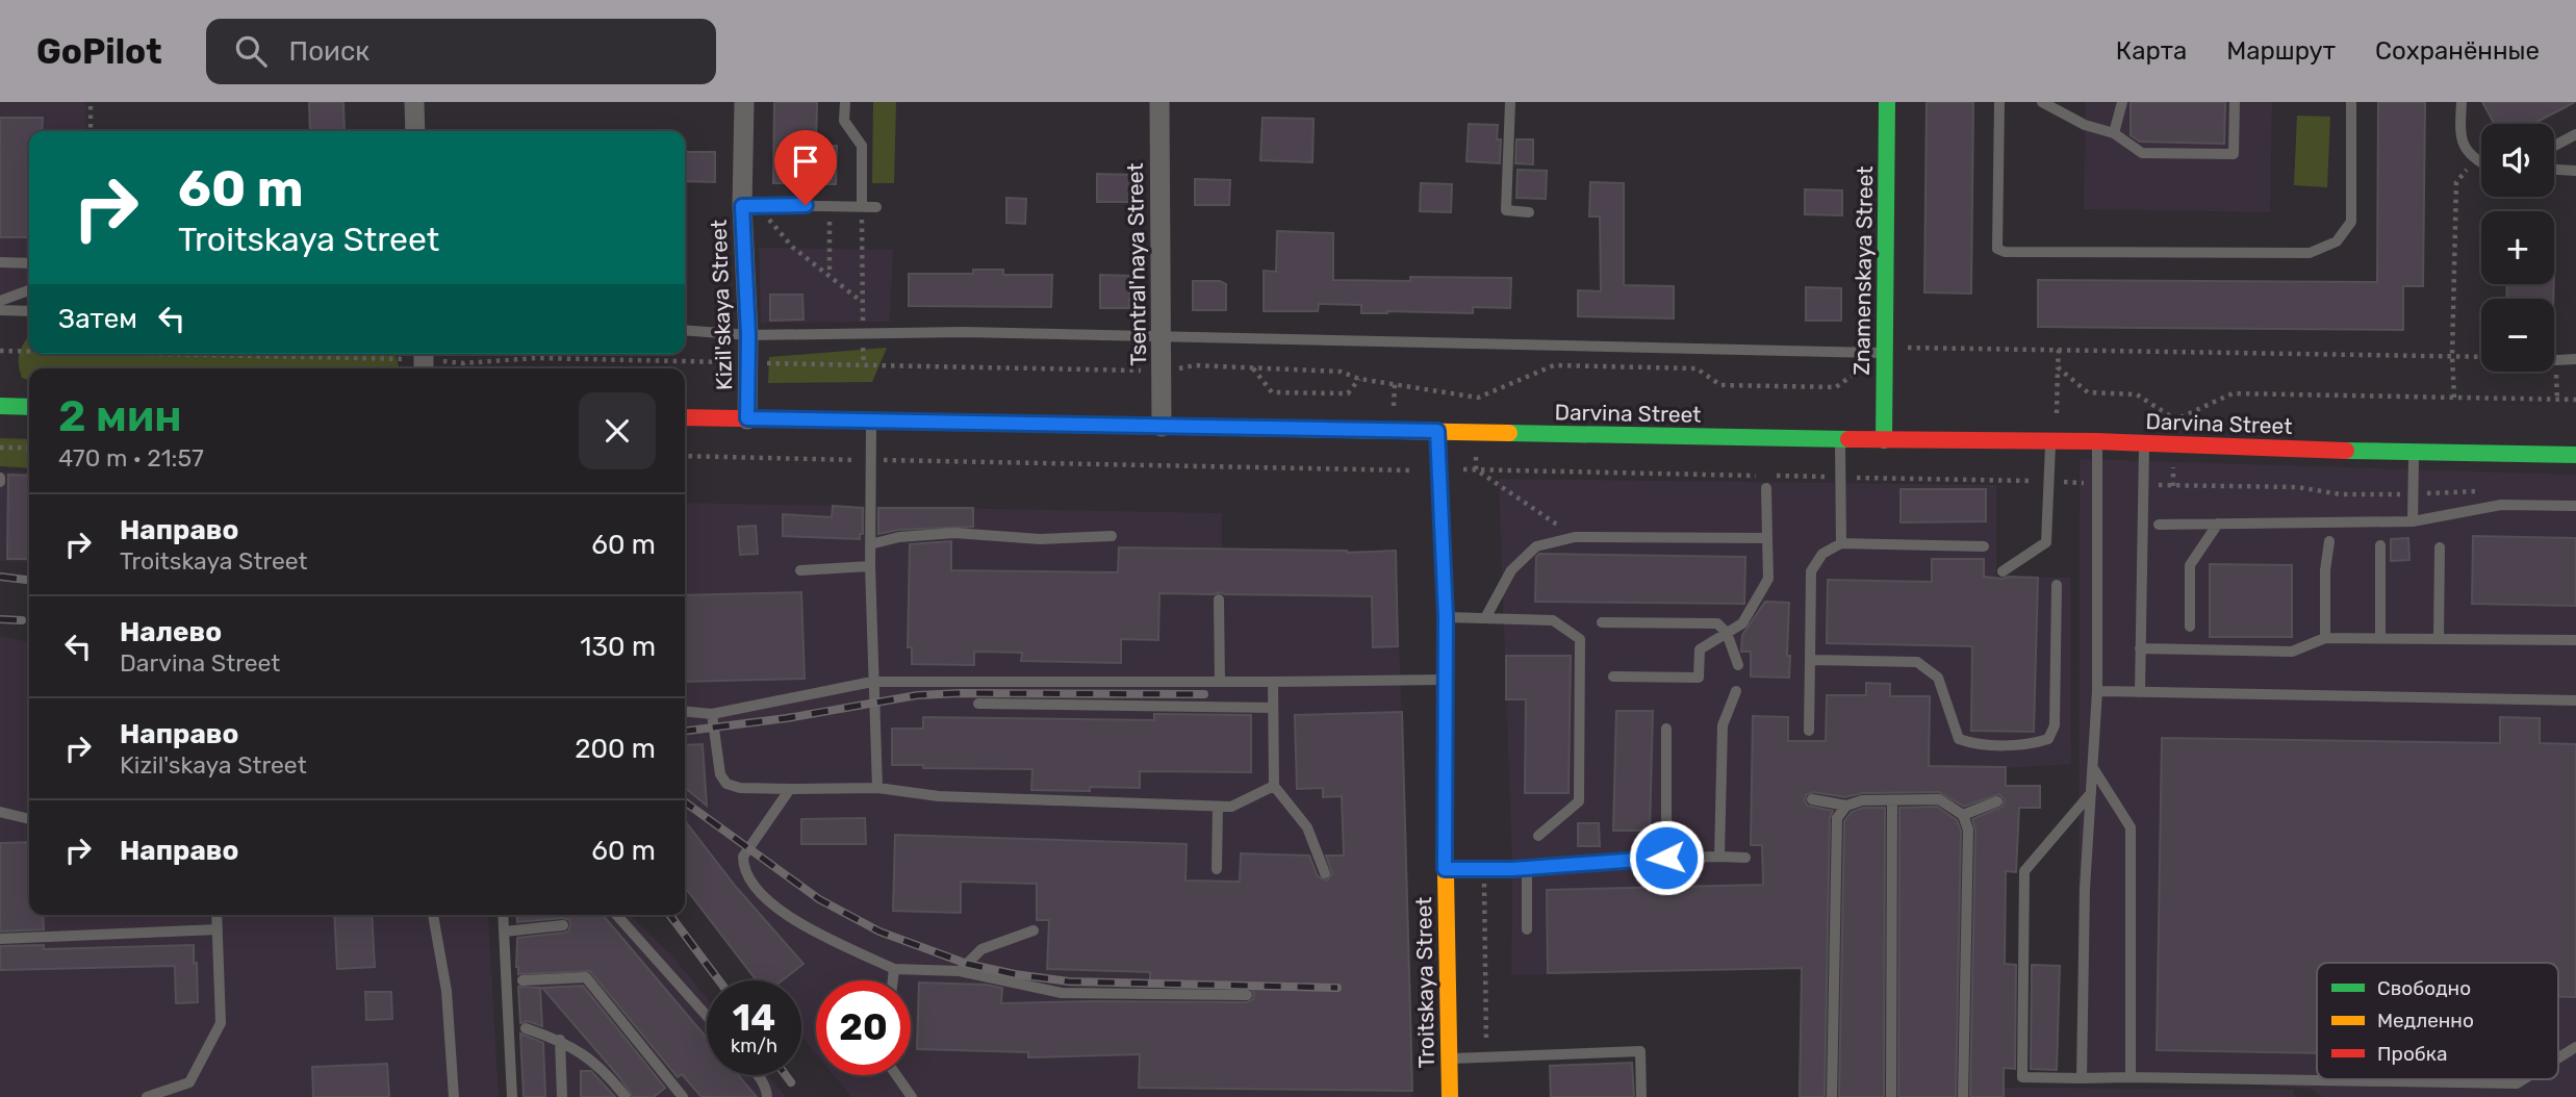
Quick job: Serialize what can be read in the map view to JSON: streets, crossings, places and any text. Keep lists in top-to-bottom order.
{
  "streets": {
    "main road": ["Znamenskaya Street", "Darvina Street", "Troitskaya Street"],
    "street": ["Tsentral'naya Street", "Kizil'skaya Street"]
  },
  "crossings": [
    ["Tsentral'naya Street", "Darvina Street"],
    ["Znamenskaya Street", "Darvina Street"],
    ["Kizil'skaya Street", "Darvina Street"],
    ["Darvina Street", "Troitskaya Street"]
  ],
  "legend": ["Свободно", "Медленно", "Пробка"],
  "page": {
    "header": "GoPilot",
    "search": "Поиск",
    "nav": ["Карта", "Маршрут", "Сохранённые"],
    "map_buttons": ["+", "−"],
    "turn": ["60 m", "Troitskaya Street"],
    "then": "Затем",
    "heading": ["2 мин", "470 m · 21:57"],
    "list": [
      {
        "name": "Направо",
        "note": "Troitskaya Street",
        "value": "60 m"
      },
      {
        "name": "Налево",
        "note": "Darvina Street",
        "value": "130 m"
      },
      {
        "name": "Направо",
        "note": "Kizil'skaya Street",
        "value": "200 m"
      },
      {
        "name": "Направо",
        "value": "60 m"
      }
    ],
    "speed": "14 km/h",
    "limit": "20"
  }
}
